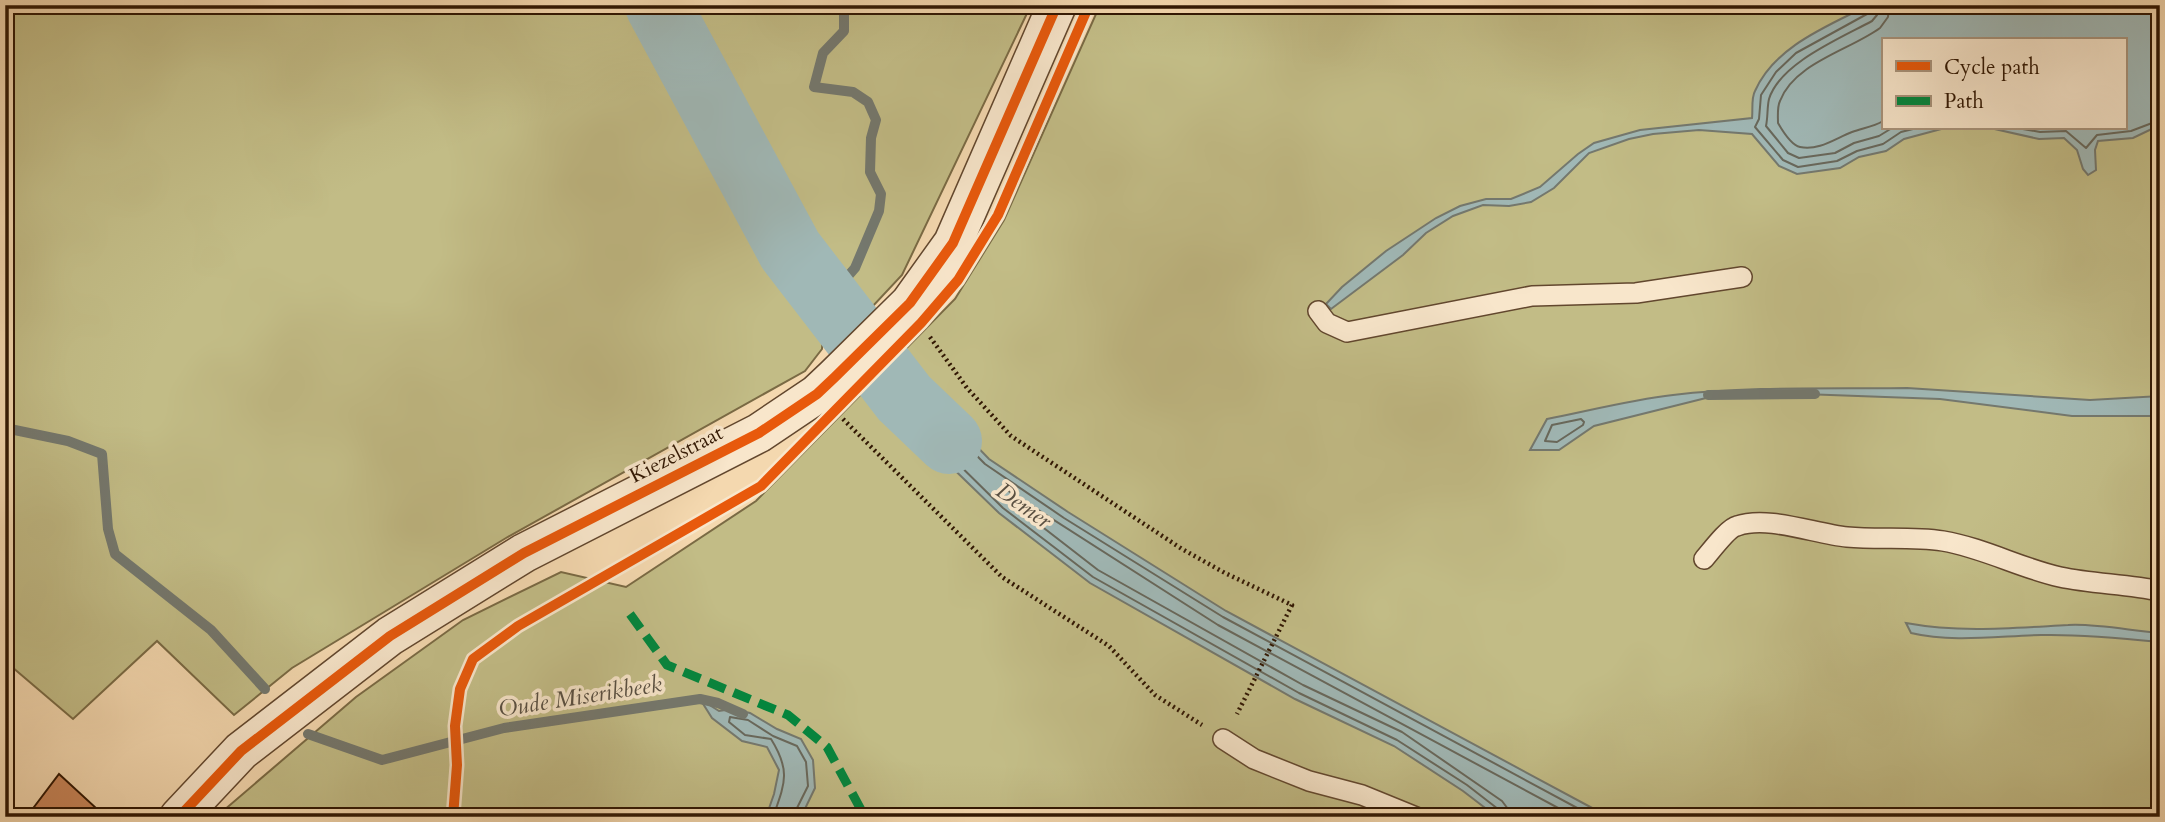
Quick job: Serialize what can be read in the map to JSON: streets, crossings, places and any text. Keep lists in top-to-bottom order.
{
  "streets": {
    "street": ["Kiezelstraat"]
  },
  "water": ["Demer", "Oude Miserikbeek"],
  "legend": ["Cycle path", "Path"]
}
